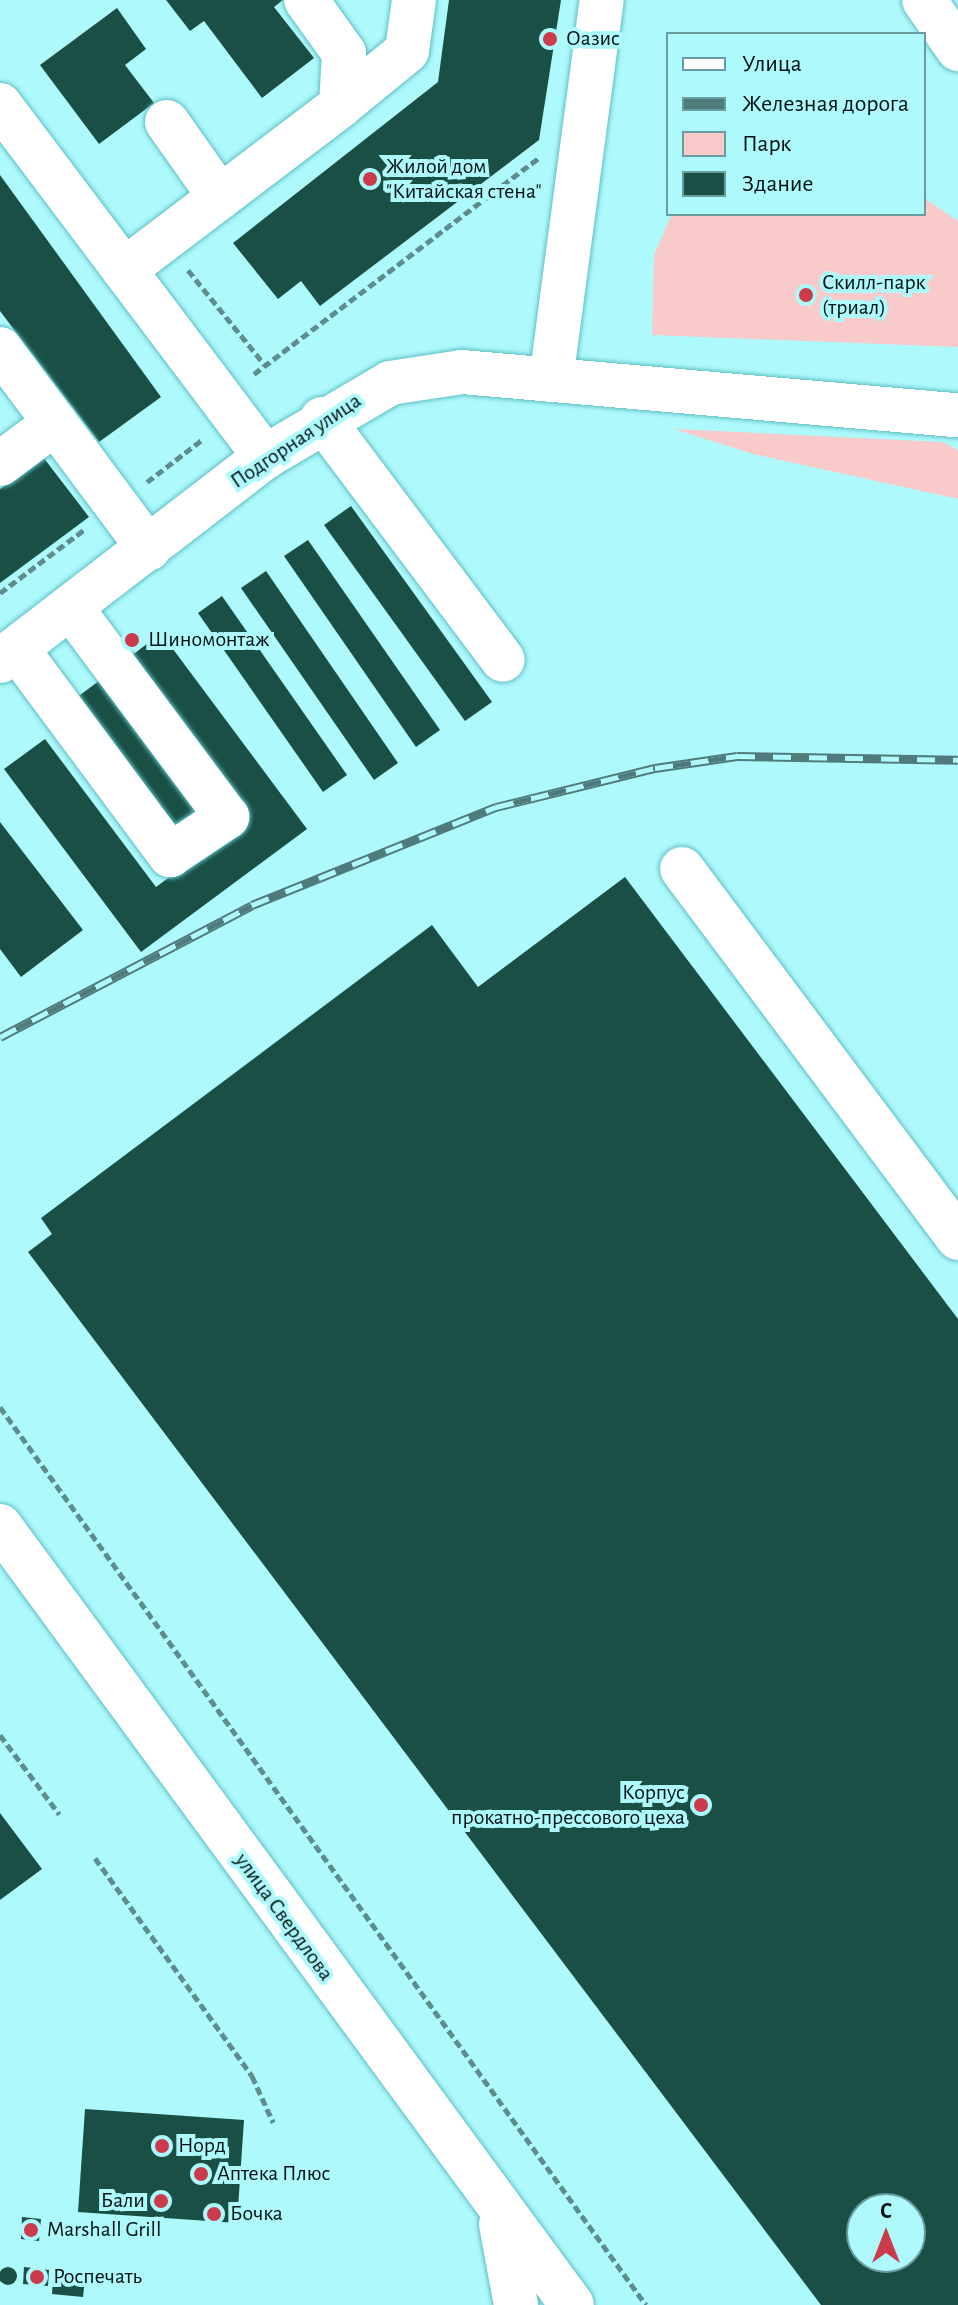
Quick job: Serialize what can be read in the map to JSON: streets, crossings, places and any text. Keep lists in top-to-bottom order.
{
  "streets": {
    "street": ["Подгорная улица", "улица Свердлова"]
  },
  "places": [
    "Оазис",
    "Жилой дом \"Китайская стена\"",
    "Скилл-парк (триал)",
    "Шиномонтаж",
    "Корпус прокатно-прессового цеха",
    "Норд",
    "Аптека Плюс",
    "Бали",
    "Бочка",
    "Marshall Grill",
    "Роспечать"
  ],
  "legend": [
    "Улица",
    "Железная дорога",
    "Парк",
    "Здание"
  ],
  "north": "top"
}
